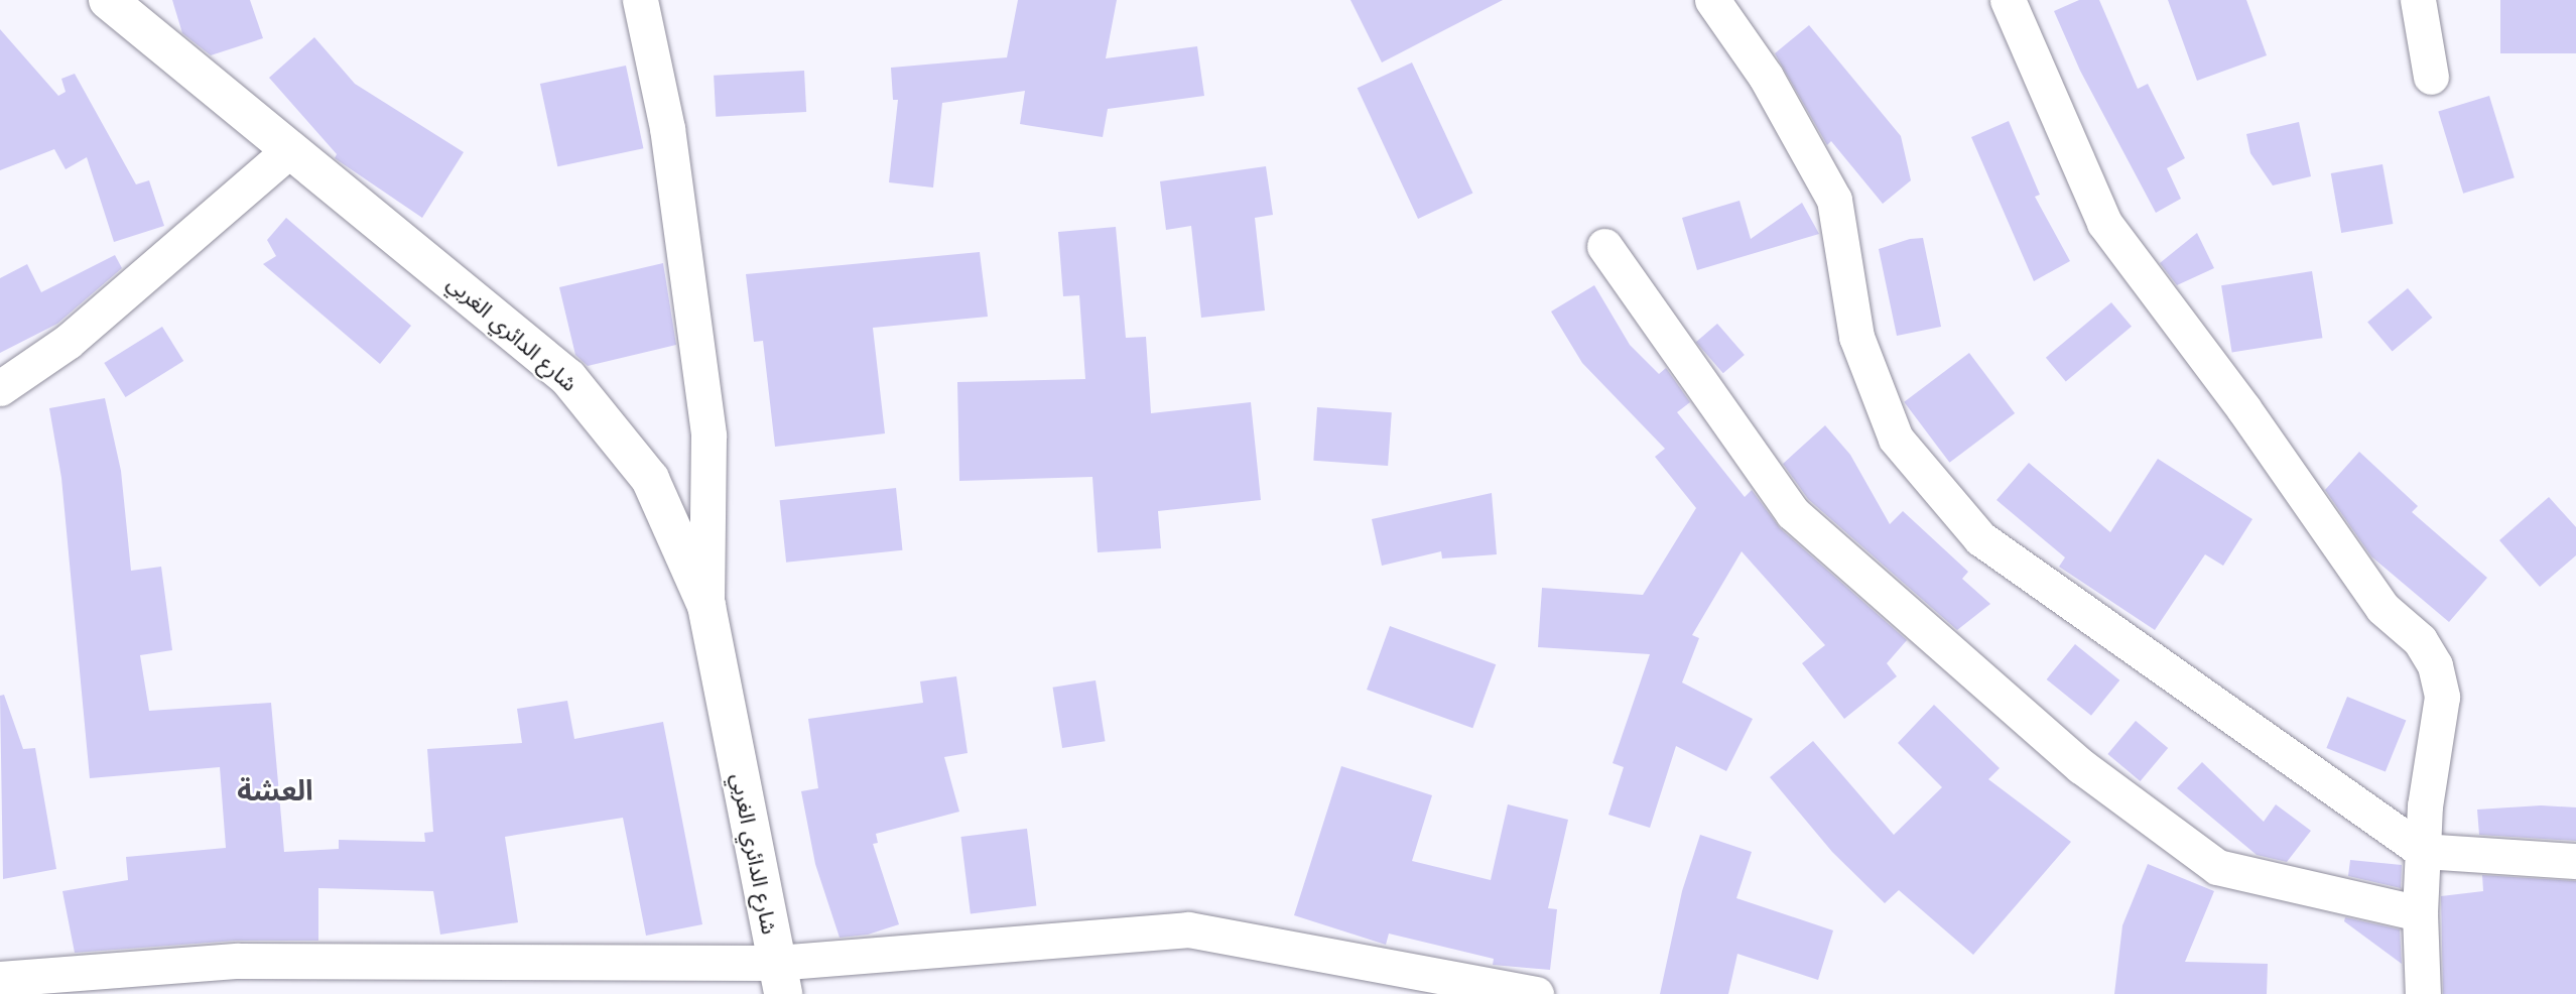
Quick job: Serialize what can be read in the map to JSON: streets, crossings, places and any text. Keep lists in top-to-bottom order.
{
  "streets": {
    "street": ["شارع الدائري الغربي"]
  },
  "districts": ["العشة"]
}
